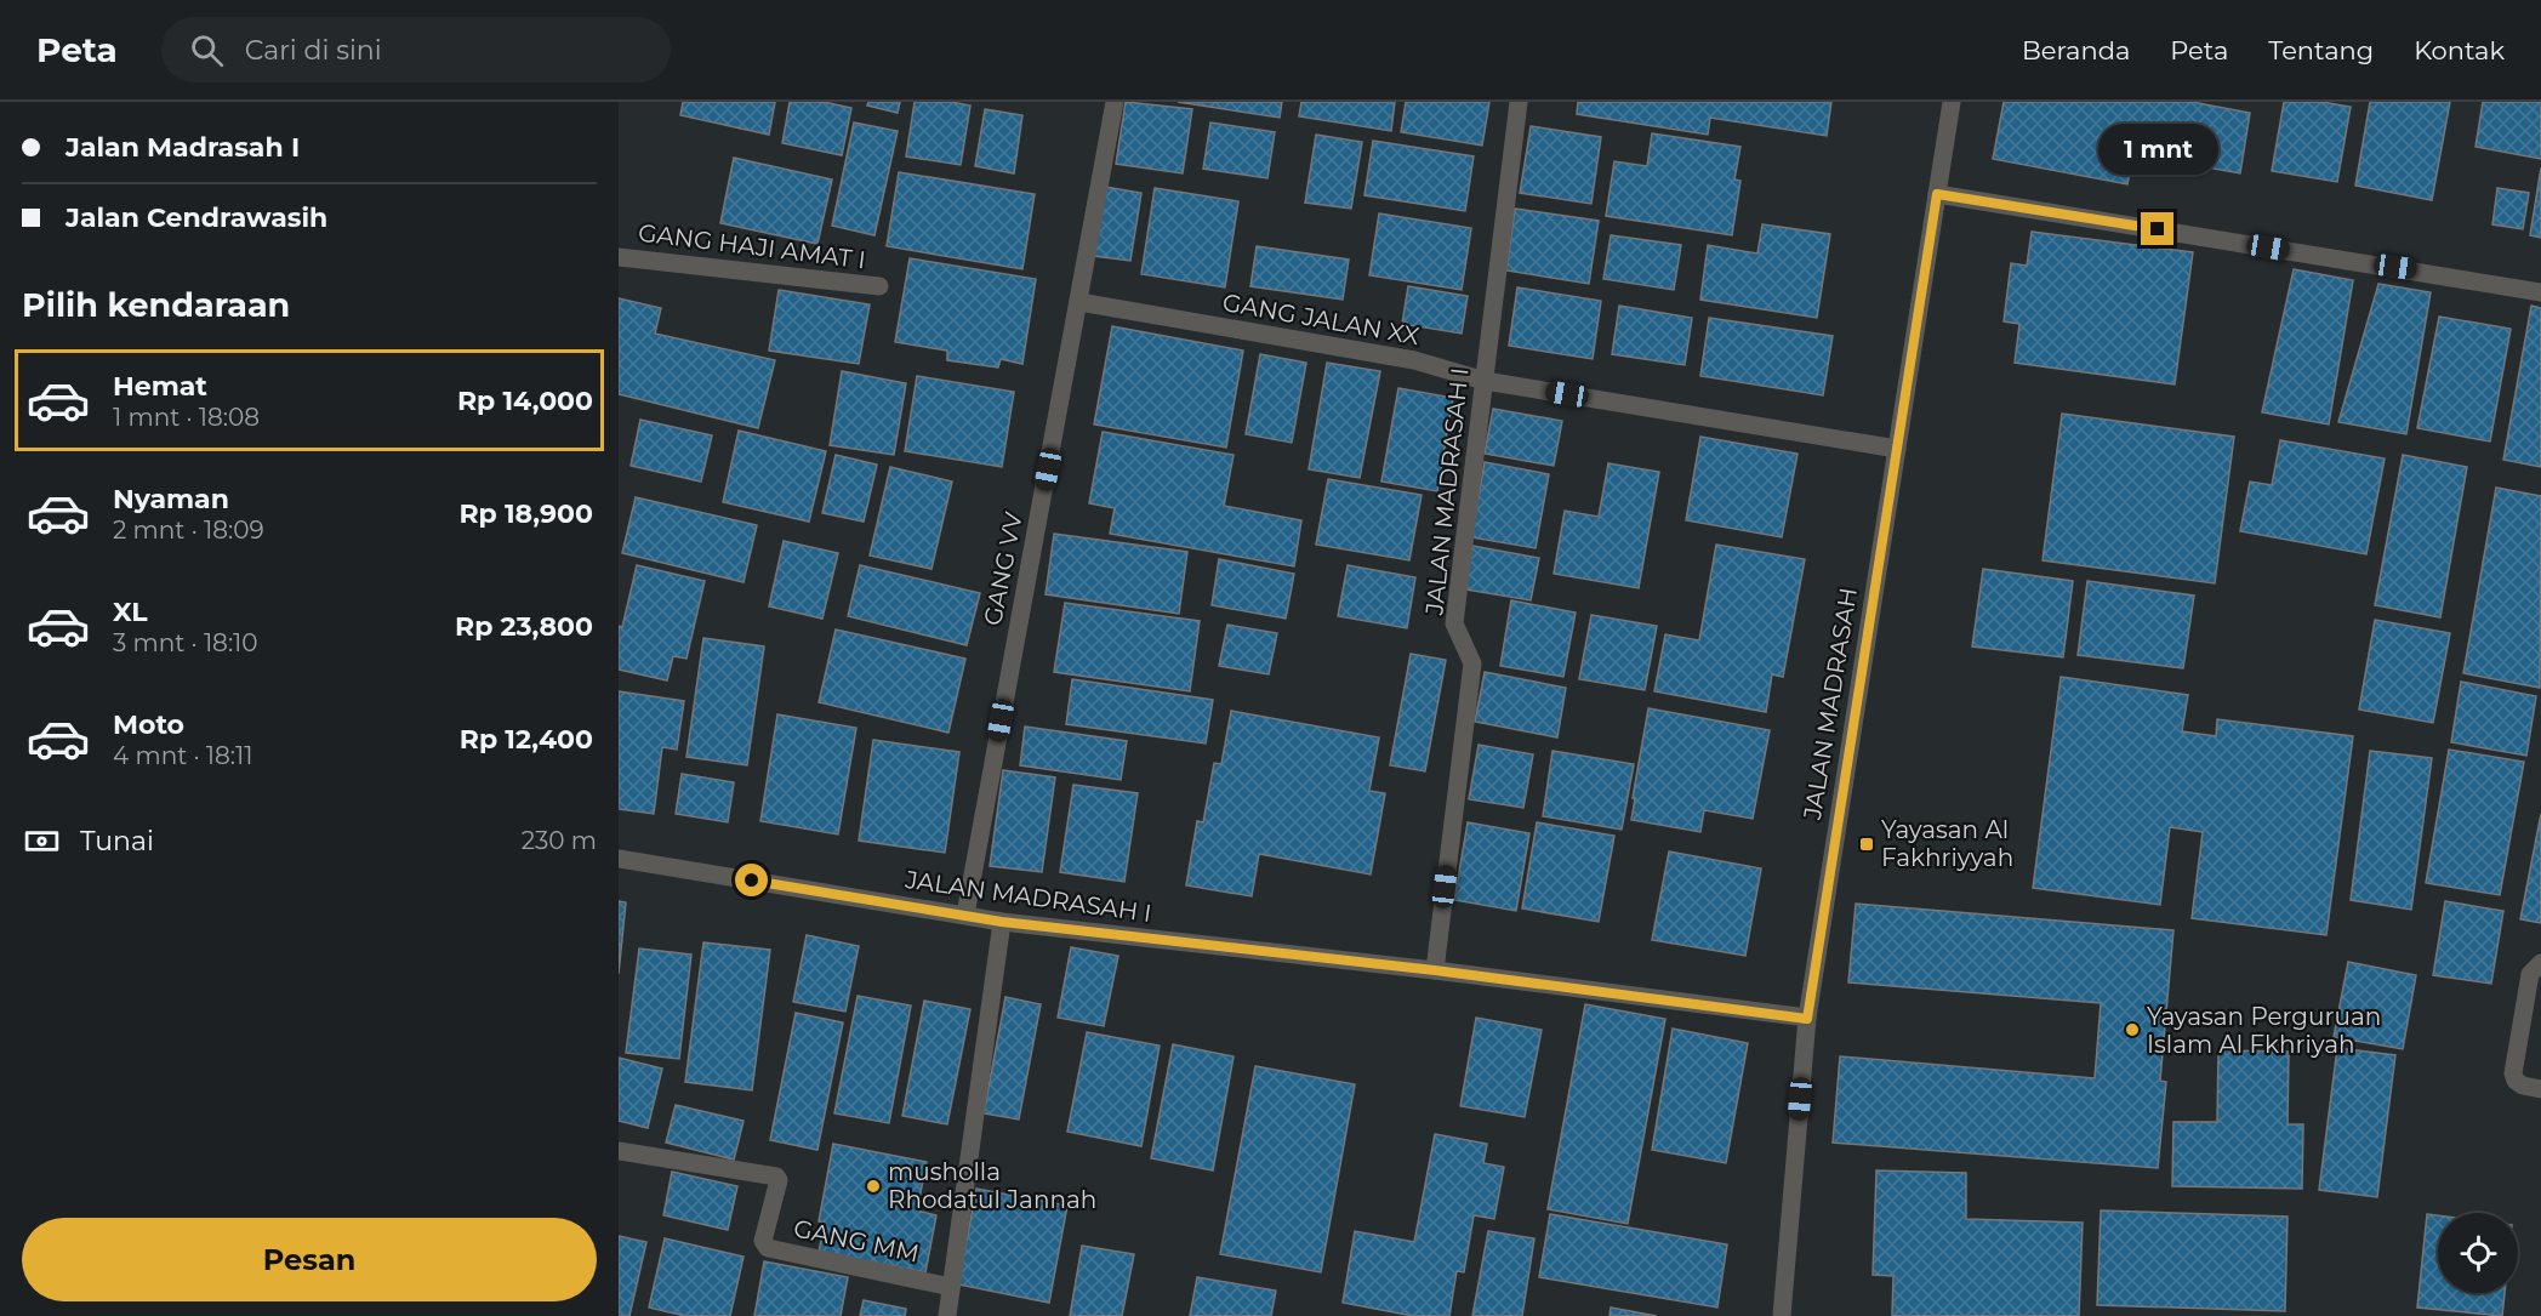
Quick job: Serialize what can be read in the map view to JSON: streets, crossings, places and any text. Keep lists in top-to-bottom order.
{
  "streets": {
    "street": [
      "GANG HAJI AMAT I",
      "GANG JALAN XX",
      "JALAN MADRASAH I",
      "GANG VV",
      "JALAN MADRASAH",
      "GANG MM"
    ]
  },
  "crossings": [
    ["GANG JALAN XX", "JALAN MADRASAH I"],
    ["GANG JALAN XX", "GANG VV"],
    ["GANG JALAN XX", "JALAN MADRASAH"],
    ["JALAN MADRASAH I", "GANG VV"],
    ["JALAN MADRASAH I", "JALAN MADRASAH"]
  ],
  "places": {
    "transit": ["Yayasan Al Fakhriyyah"],
    "other": ["Yayasan Perguruan Islam Al Fkhriyah", "musholla Rhodatul Jannah"]
  },
  "page": {
    "header": "Peta",
    "search": "Cari di sini",
    "nav": [
      "Beranda",
      "Peta",
      "Tentang",
      "Kontak"
    ],
    "banner": ["Jalan Madrasah I", "Jalan Cendrawasih"],
    "bubble": "1 mnt",
    "heading": "Pilih kendaraan",
    "list": [
      {
        "name": "Hemat",
        "note": "1 mnt · 18:08",
        "value": "Rp 14,000"
      },
      {
        "name": "Nyaman",
        "note": "2 mnt · 18:09",
        "value": "Rp 18,900"
      },
      {
        "name": "XL",
        "note": "3 mnt · 18:10",
        "value": "Rp 23,800"
      },
      {
        "name": "Moto",
        "note": "4 mnt · 18:11",
        "value": "Rp 12,400"
      }
    ],
    "pay": ["Tunai", "230 m"],
    "buttons": "Pesan"
  }
}
